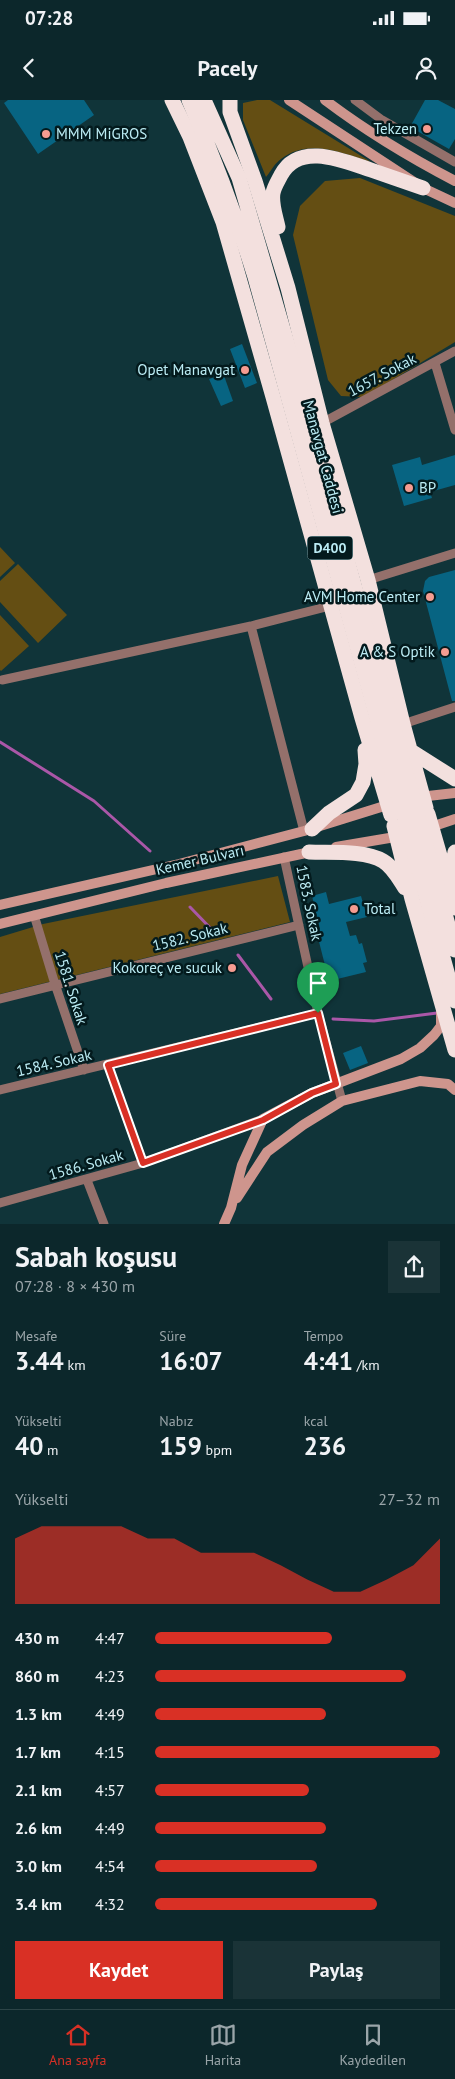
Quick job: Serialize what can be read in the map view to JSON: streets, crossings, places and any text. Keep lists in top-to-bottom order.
{
  "streets": {
    "highway": ["Manavgat Caddesi", "D400"],
    "main road": ["Kemer Bulvarı"],
    "street": [
      "1657. Sokak",
      "1583. Sokak",
      "1582. Sokak",
      "1581. Sokak",
      "1584. Sokak",
      "1586. Sokak"
    ]
  },
  "crossings": [
    ["Kemer Bulvarı", "1583. Sokak"],
    ["Kemer Bulvarı", "1581. Sokak"],
    ["1583. Sokak", "1582. Sokak"],
    ["1583. Sokak", "1584. Sokak"],
    ["1582. Sokak", "1581. Sokak"],
    ["1581. Sokak", "1584. Sokak"]
  ],
  "places": [
    "Tekzen",
    "MMM MiGROS",
    "Opet Manavgat",
    "BP",
    "AVM Home Center",
    "A & S Optik",
    "Total",
    "Kokoreç ve sucuk"
  ],
  "page": {
    "status": "07:28",
    "header": "Pacely",
    "heading": ["Sabah koşusu", "07:28 · 8 × 430 m"],
    "stats": [
      ["Mesafe", "3.44 km"],
      ["Süre", "16:07"],
      ["Tempo", "4:41 /km"],
      ["Yükselti", "40 m"],
      ["Nabız", "159 bpm"],
      ["kcal", "236"]
    ],
    "chart": ["Yükselti", "27–32 m"],
    "list": [
      {
        "name": "430 m",
        "note": "4:47"
      },
      {
        "name": "860 m",
        "note": "4:23"
      },
      {
        "name": "1.3 km",
        "note": "4:49"
      },
      {
        "name": "1.7 km",
        "note": "4:15"
      },
      {
        "name": "2.1 km",
        "note": "4:57"
      },
      {
        "name": "2.6 km",
        "note": "4:49"
      },
      {
        "name": "3.0 km",
        "note": "4:54"
      },
      {
        "name": "3.4 km",
        "note": "4:32"
      }
    ],
    "buttons": ["Kaydet", "Paylaş"],
    "tabs": ["Ana sayfa", "Harita", "Kaydedilen"]
  }
}
